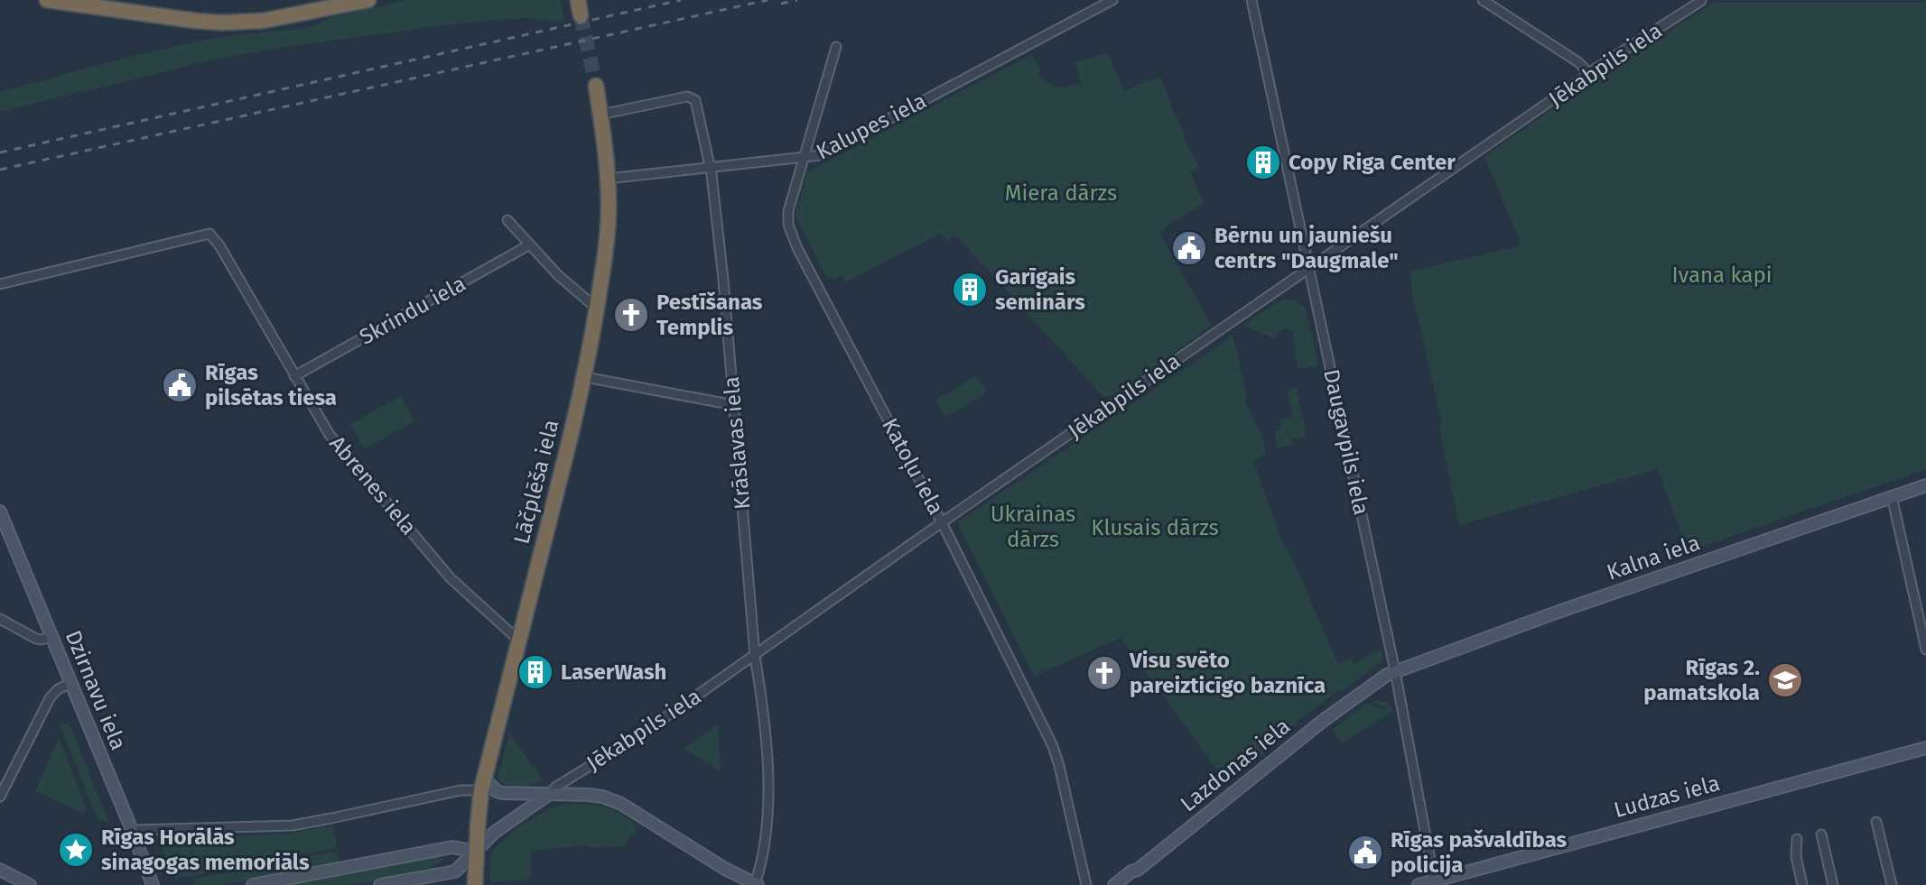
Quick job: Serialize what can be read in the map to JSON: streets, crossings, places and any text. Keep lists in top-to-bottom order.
{
  "streets": {
    "highway": ["Lāčplēša iela"],
    "street": [
      "Jēkabpils iela",
      "Kalupes iela",
      "Skrindu iela",
      "Daugavpils iela",
      "Krāslavas iela",
      "Katoļu iela",
      "Abrenes iela",
      "Kalna iela",
      "Dzirnavu iela",
      "Lazdonas iela",
      "Ludzas iela"
    ]
  },
  "crossings": [
    ["Jēkabpils iela", "Daugavpils iela"],
    ["Jēkabpils iela", "Krāslavas iela"],
    ["Jēkabpils iela", "Katoļu iela"],
    ["Kalupes iela", "Krāslavas iela"],
    ["Kalupes iela", "Katoļu iela"],
    ["Kalupes iela", "Lāčplēša iela"],
    ["Skrindu iela", "Abrenes iela"],
    ["Daugavpils iela", "Kalna iela"],
    ["Daugavpils iela", "Lazdonas iela"],
    ["Daugavpils iela", "Ludzas iela"],
    ["Krāslavas iela", "Lāčplēša iela"],
    ["Lāčplēša iela", "Abrenes iela"],
    ["Kalna iela", "Lazdonas iela"]
  ],
  "parks": [
    "Miera dārzs",
    "Ivana kapi",
    "Ukrainas dārzs",
    "Klusais dārzs"
  ],
  "places": {
    "building": ["Copy Riga Center", "Garīgais seminārs", "LaserWash"],
    "public building": ["Bērnu un jauniešu centrs \"Daugmale\"", "Rīgas pilsētas tiesa", "Rīgas pašvaldības policija"],
    "church": ["Pestīšanas Templis", "Visu svēto pareizticīgo baznīca"],
    "school or university": ["Rīgas 2. pamatskola"],
    "place": ["Rīgas Horālās sinagogas memoriāls"]
  }
}
